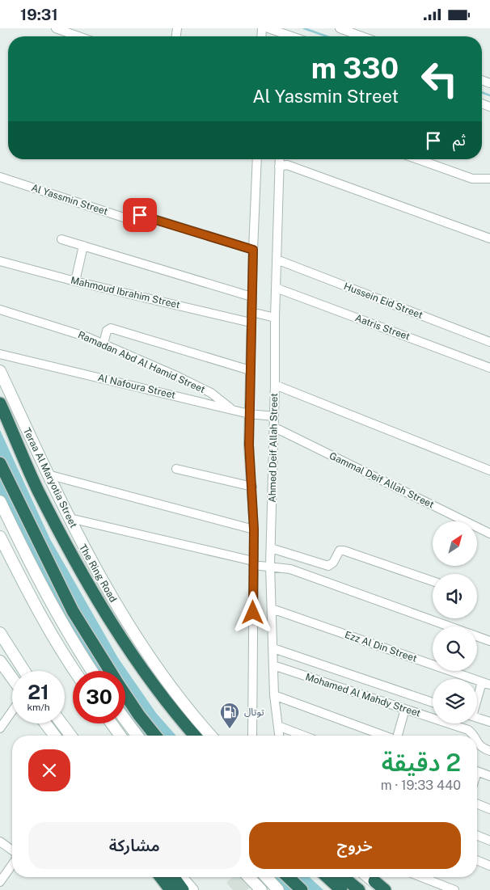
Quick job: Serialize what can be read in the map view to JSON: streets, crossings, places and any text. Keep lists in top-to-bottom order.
{
  "streets": {
    "highway": ["The Ring Road"],
    "main road": ["Teraa Al Maryotia Street"],
    "street": [
      "Al Yassmin Street",
      "Mahmoud Ibrahim Street",
      "Hussein Eid Street",
      "Aatris Street",
      "Ramadan Abd Al Hamid Street",
      "Al Nafoura Street",
      "Ahmed Deif Allah Street",
      "Gammal Deif Allah Street",
      "Ezz Al Din Street",
      "Mohamed Al Mahdy Street"
    ]
  },
  "crossings": [
    ["Al Yassmin Street", "Ahmed Deif Allah Street"],
    ["Mahmoud Ibrahim Street", "Ahmed Deif Allah Street"],
    ["Hussein Eid Street", "Ahmed Deif Allah Street"],
    ["Aatris Street", "Ahmed Deif Allah Street"],
    ["Ramadan Abd Al Hamid Street", "Al Nafoura Street"],
    ["Al Nafoura Street", "Ahmed Deif Allah Street"],
    ["Ahmed Deif Allah Street", "Gammal Deif Allah Street"],
    ["Ahmed Deif Allah Street", "Ezz Al Din Street"],
    ["Ahmed Deif Allah Street", "Mohamed Al Mahdy Street"]
  ],
  "places": {
    "fuel station": ["توتال"]
  },
  "north": "top right",
  "page": {
    "status": "19:31",
    "turn": ["330 m", "Al Yassmin Street"],
    "then": "ثم",
    "speed": "21 km/h",
    "limit": "30",
    "heading": ["2 دقيقة", "440 m · 19:33"],
    "buttons": ["خروج", "مشاركة"]
  }
}
